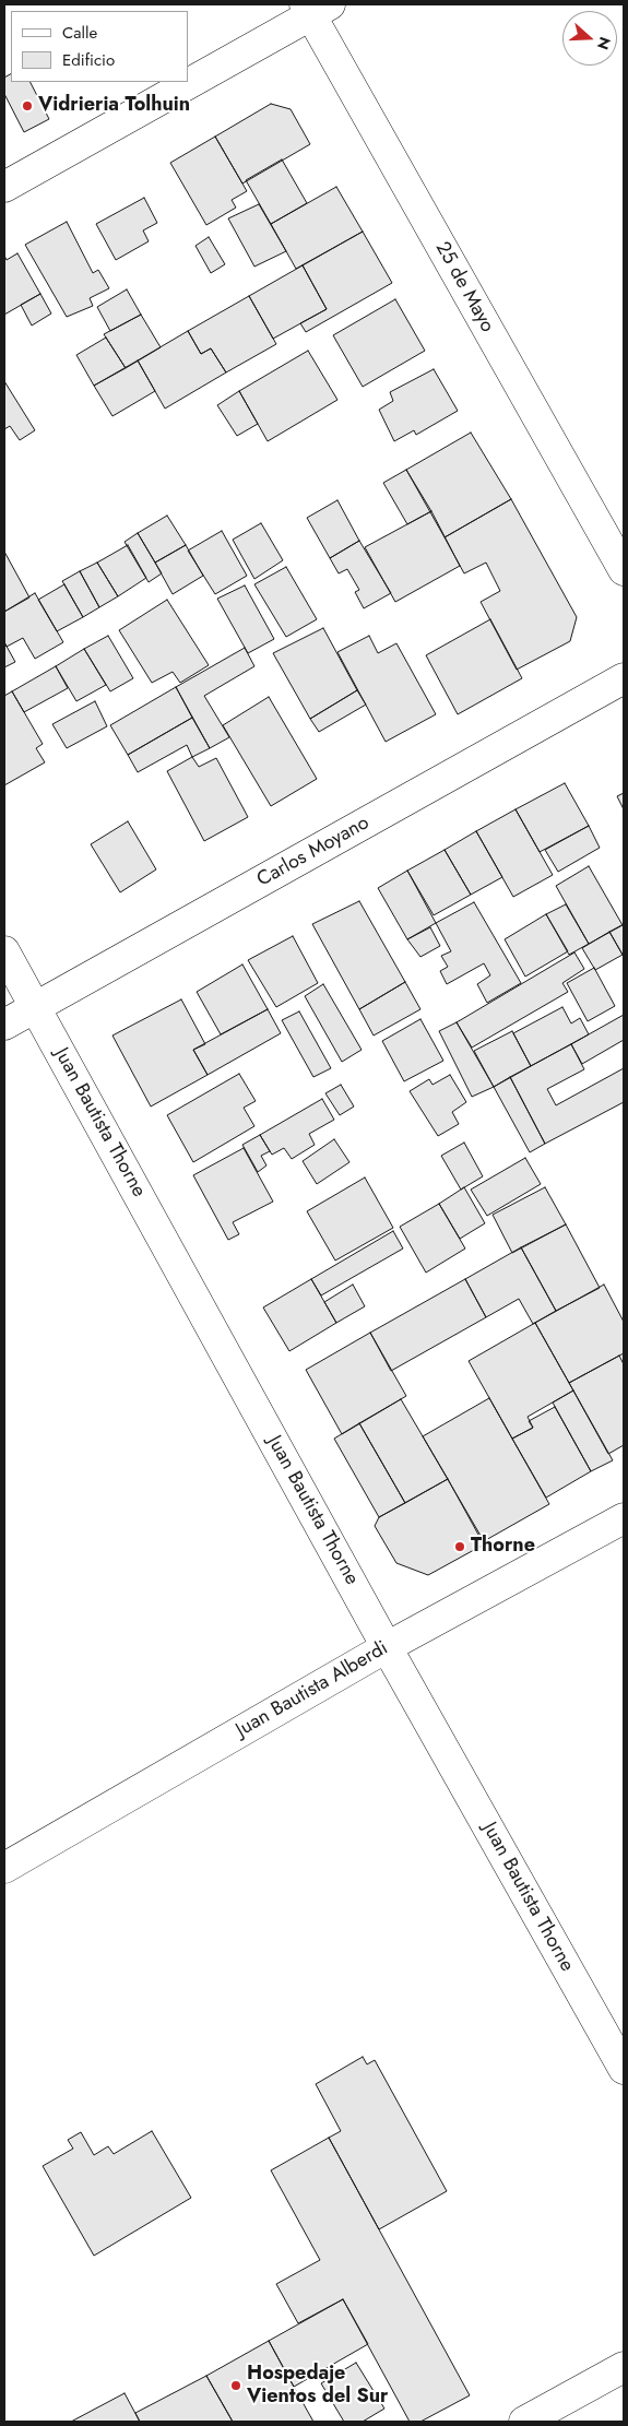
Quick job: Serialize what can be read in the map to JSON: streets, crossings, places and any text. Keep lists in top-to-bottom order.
{
  "streets": {
    "street": [
      "25 de Mayo",
      "Carlos Moyano",
      "Juan Bautista Thorne",
      "Juan Bautista Alberdi"
    ]
  },
  "crossings": [
    ["Carlos Moyano", "Juan Bautista Thorne"],
    ["Juan Bautista Thorne", "Juan Bautista Alberdi"]
  ],
  "places": ["Vidrieria Tolhuin", "Thorne", "Hospedaje Vientos del Sur"],
  "legend": ["Calle", "Edificio"],
  "north": "right"
}
